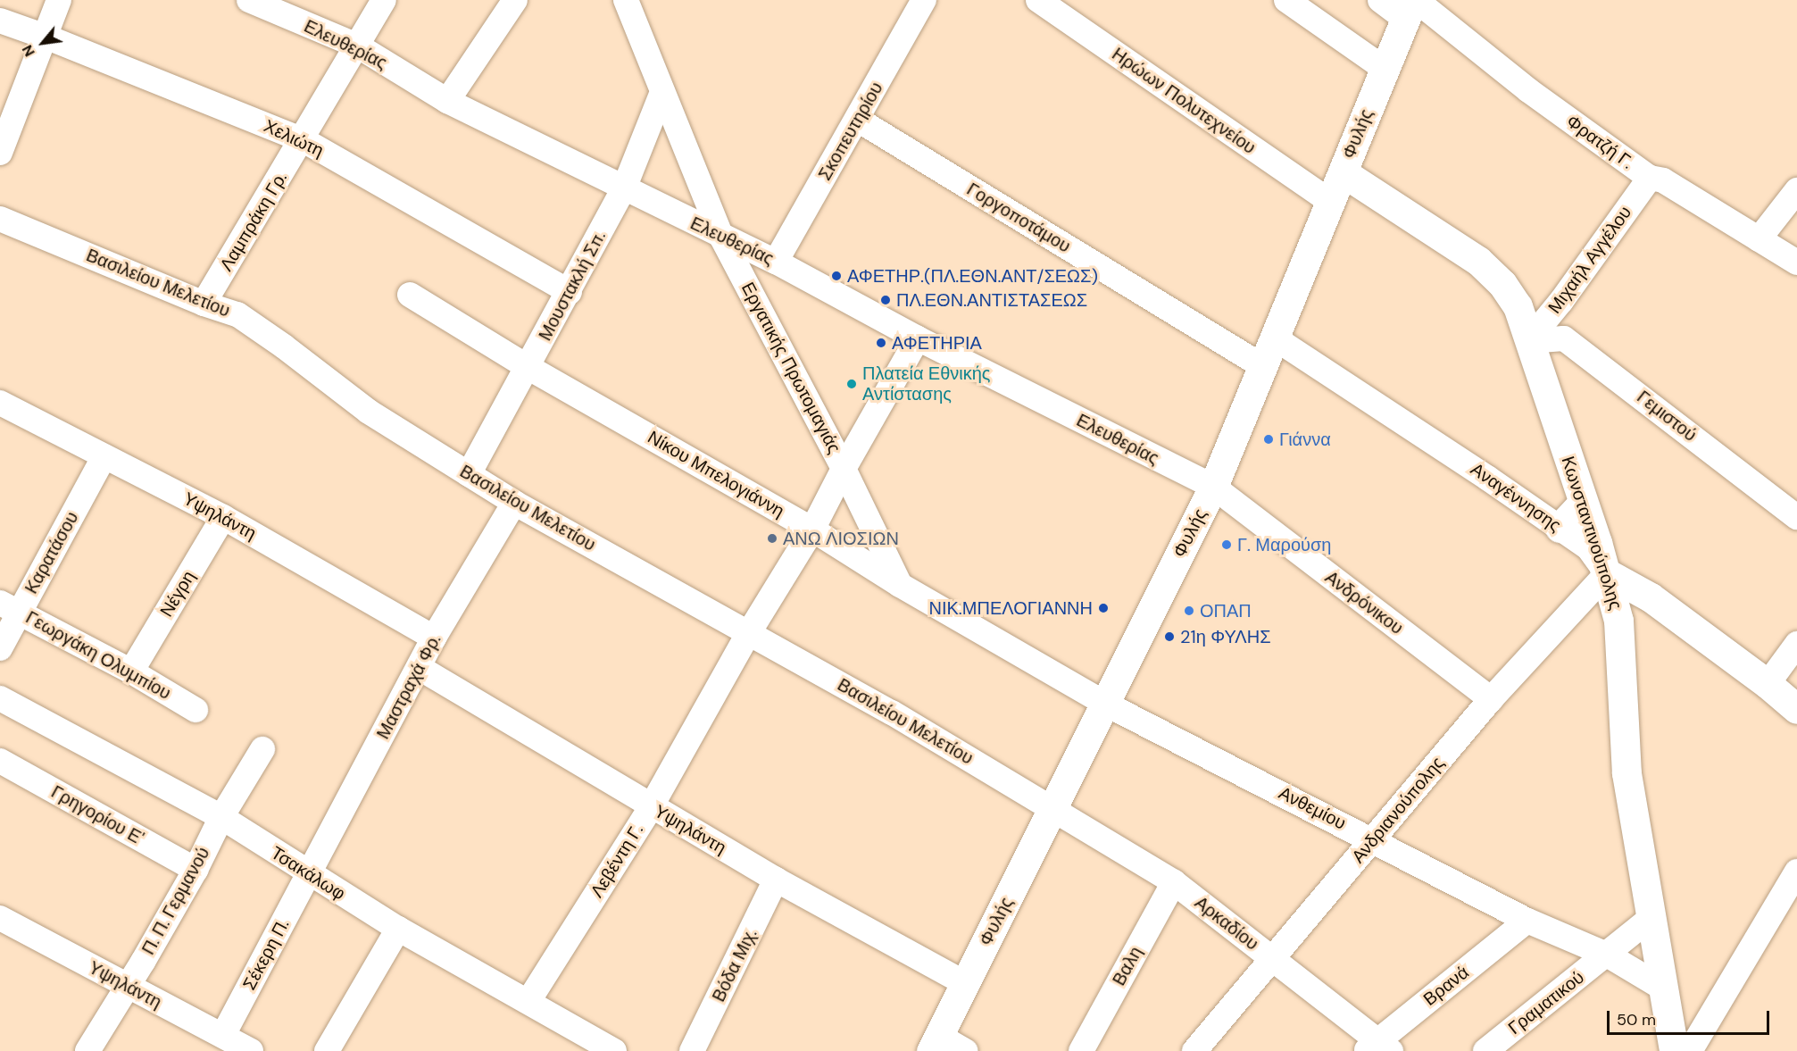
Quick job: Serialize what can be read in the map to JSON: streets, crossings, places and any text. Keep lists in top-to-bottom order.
{
  "streets": {
    "street": [
      "Ελευθερίας",
      "Ηρώων Πολυτεχνείου",
      "Σκοπευτηρίου",
      "Φυλής",
      "Χελιώτη",
      "Φρατζή Γ.",
      "Γοργοποτάμου",
      "Λαμπράκη Γρ.",
      "Μιχαήλ Αγγέλου",
      "Βασιλείου Μελετίου",
      "Μουστακλή Σπ.",
      "Εργατικής Πρωτομαγιάς",
      "Γεμιστού",
      "Νίκου Μπελογιάννη",
      "Αναγέννησης",
      "Υψηλάντη",
      "Κωνσταντινούπολης",
      "Καρατάσου",
      "Νέγρη",
      "Ανδρόνικου",
      "Γεωργάκη Ολυμπίου",
      "Μαστραχά Φρ.",
      "Ανθεμίου",
      "Ανδριανούπολης",
      "Γρηγορίου Ε'",
      "Λεβέντη Γ.",
      "Τσακάλωφ",
      "Π. Π. Γερμανού",
      "Αρκαδίου",
      "Σέκερη Π.",
      "Βόδα Μιχ.",
      "Βαλη",
      "Βρανά",
      "Γραματικού"
    ]
  },
  "crossings": [
    ["Ελευθερίας", "Σκοπευτηρίου"],
    ["Ελευθερίας", "Φυλής"],
    ["Ελευθερίας", "Λαμπράκη Γρ."],
    ["Ελευθερίας", "Μουστακλή Σπ."],
    ["Ελευθερίας", "Εργατικής Πρωτομαγιάς"],
    ["Ελευθερίας", "Ανδρόνικου"],
    ["Ελευθερίας", "Λεβέντη Γ."],
    ["Ηρώων Πολυτεχνείου", "Φυλής"],
    ["Σκοπευτηρίου", "Γοργοποτάμου"],
    ["Φυλής", "Φρατζή Γ."],
    ["Φυλής", "Γοργοποτάμου"],
    ["Φυλής", "Βασιλείου Μελετίου"],
    ["Φυλής", "Νίκου Μπελογιάννη"],
    ["Φυλής", "Αναγέννησης"],
    ["Φυλής", "Υψηλάντη"],
    ["Φυλής", "Κωνσταντινούπολης"],
    ["Φυλής", "Ανδρόνικου"],
    ["Φυλής", "Ανθεμίου"],
    ["Φυλής", "Αρκαδίου"],
    ["Χελιώτη", "Λαμπράκη Γρ."],
    ["Χελιώτη", "Μουστακλή Σπ."],
    ["Φρατζή Γ.", "Μιχαήλ Αγγέλου"],
    ["Λαμπράκη Γρ.", "Βασιλείου Μελετίου"],
    ["Μιχαήλ Αγγέλου", "Γεμιστού"],
    ["Μιχαήλ Αγγέλου", "Κωνσταντινούπολης"],
    ["Βασιλείου Μελετίου", "Μουστακλή Σπ."],
    ["Βασιλείου Μελετίου", "Μαστραχά Φρ."],
    ["Βασιλείου Μελετίου", "Λεβέντη Γ."],
    ["Βασιλείου Μελετίου", "Αρκαδίου"],
    ["Μουστακλή Σπ.", "Εργατικής Πρωτομαγιάς"],
    ["Μουστακλή Σπ.", "Νίκου Μπελογιάννη"],
    ["Εργατικής Πρωτομαγιάς", "Νίκου Μπελογιάννη"],
    ["Εργατικής Πρωτομαγιάς", "Λεβέντη Γ."],
    ["Γεμιστού", "Κωνσταντινούπολης"],
    ["Νίκου Μπελογιάννη", "Ανθεμίου"],
    ["Νίκου Μπελογιάννη", "Λεβέντη Γ."],
    ["Αναγέννησης", "Κωνσταντινούπολης"],
    ["Αναγέννησης", "Ανδριανούπολης"],
    ["Υψηλάντη", "Καρατάσου"],
    ["Υψηλάντη", "Νέγρη"],
    ["Υψηλάντη", "Μαστραχά Φρ."],
    ["Υψηλάντη", "Λεβέντη Γ."],
    ["Υψηλάντη", "Π. Π. Γερμανού"],
    ["Υψηλάντη", "Σέκερη Π."],
    ["Υψηλάντη", "Βόδα Μιχ."],
    ["Κωνσταντινούπολης", "Ανθεμίου"],
    ["Κωνσταντινούπολης", "Ανδριανούπολης"],
    ["Καρατάσου", "Γεωργάκη Ολυμπίου"],
    ["Νέγρη", "Γεωργάκη Ολυμπίου"],
    ["Ανδρόνικου", "Ανδριανούπολης"],
    ["Μαστραχά Φρ.", "Τσακάλωφ"],
    ["Μαστραχά Φρ.", "Σέκερη Π."],
    ["Ανθεμίου", "Ανδριανούπολης"],
    ["Ανθεμίου", "Βρανά"],
    ["Ανθεμίου", "Γραματικού"],
    ["Ανδριανούπολης", "Αρκαδίου"],
    ["Γρηγορίου Ε'", "Π. Π. Γερμανού"],
    ["Λεβέντη Γ.", "Τσακάλωφ"],
    ["Τσακάλωφ", "Π. Π. Γερμανού"],
    ["Τσακάλωφ", "Σέκερη Π."],
    ["Αρκαδίου", "Βαλη"],
    ["Αρκαδίου", "Βρανά"]
  ],
  "places": [
    "ΑΦΕΤΗΡ.(ΠΛ.ΕΘΝ.ΑΝΤ/ΣΕΩΣ)",
    "ΠΛ.ΕΘΝ.ΑΝΤΙΣΤΑΣΕΩΣ",
    "ΑΦΕΤΗΡΙΑ",
    "Πλατεία Εθνικής Αντίστασης",
    "Γιάννα",
    "ΑΝΩ ΛΙΟΣΙΩΝ",
    "Γ. Μαρούση",
    "ΝΙΚ.ΜΠΕΛΟΓΙΑΝΝΗ",
    "ΟΠΑΠ",
    "21η ΦΥΛΗΣ"
  ],
  "scale_bar": "50 m",
  "north": "bottom left"
}
